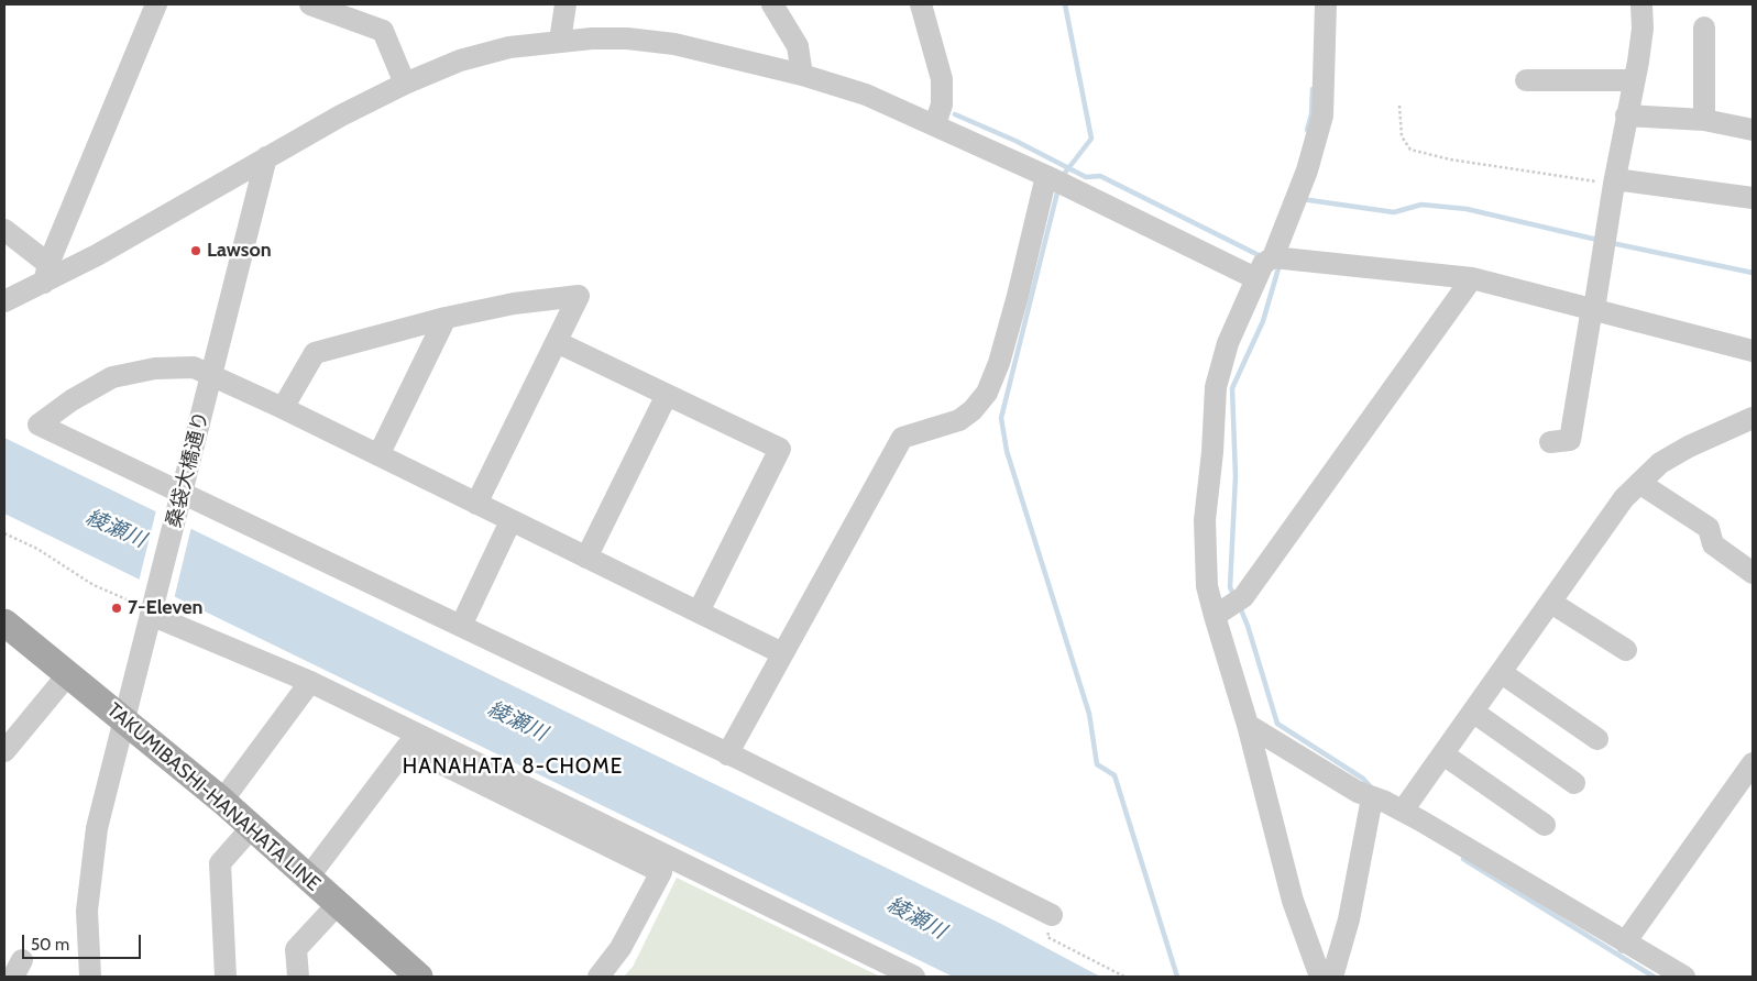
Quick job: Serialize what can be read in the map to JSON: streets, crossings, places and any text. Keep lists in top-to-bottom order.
{
  "streets": {
    "main road": ["TAKUMIBASHI-HANAHATA LINE"],
    "street": ["桑袋大橋通り"]
  },
  "crossings": [
    ["桑袋大橋通り", "TAKUMIBASHI-HANAHATA LINE"]
  ],
  "districts": ["HANAHATA 8-CHOME"],
  "water": ["綾瀬川"],
  "places": ["Lawson", "7-Eleven"],
  "scale_bar": "50 m"
}
